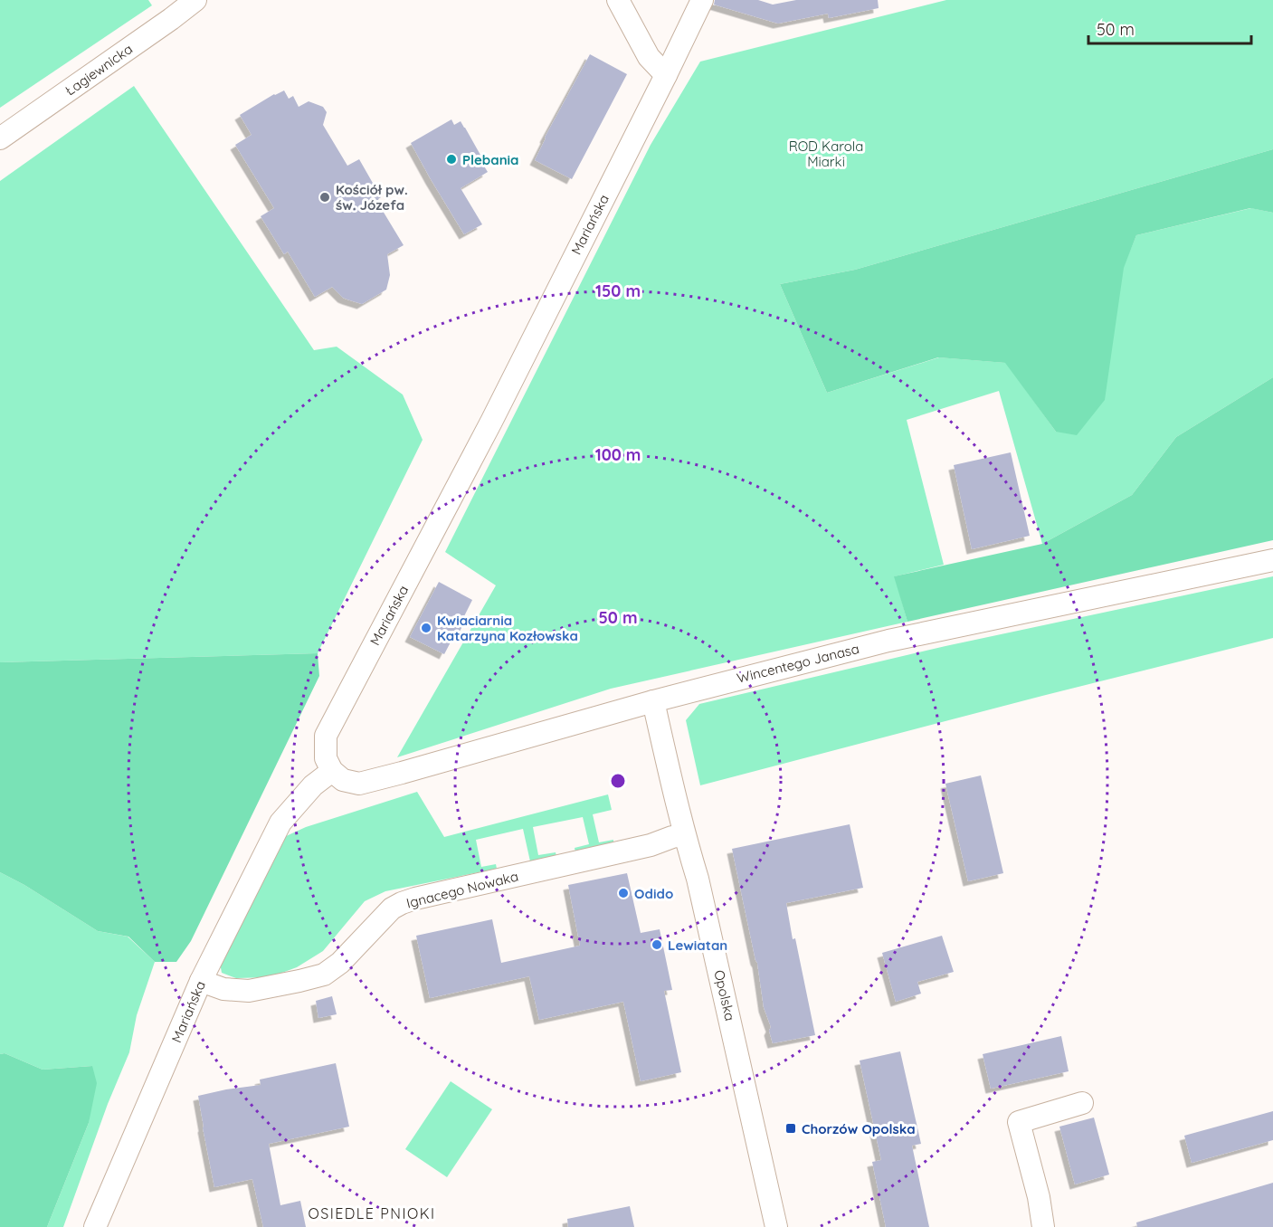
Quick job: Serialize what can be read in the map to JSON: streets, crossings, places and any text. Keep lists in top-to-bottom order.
{
  "streets": {
    "street": [
      "Łagiewnicka",
      "Mariańska",
      "Wincentego Janasa",
      "Ignacego Nowaka",
      "Opolska"
    ]
  },
  "crossings": [
    ["Mariańska", "Wincentego Janasa"],
    ["Mariańska", "Ignacego Nowaka"],
    ["Wincentego Janasa", "Opolska"],
    ["Ignacego Nowaka", "Opolska"]
  ],
  "districts": ["OSIEDLE PNIOKI"],
  "parks": ["ROD Karola Miarki"],
  "places": {
    "other": [
      "Plebania",
      "Kościół pw. św. Józefa",
      "Kwiaciarnia Katarzyna Kozłowska",
      "Odido",
      "Lewiatan"
    ],
    "transit": ["Chorzów Opolska"]
  },
  "scale_bar": "50 m",
  "rings": ["150 m", "100 m", "50 m"]
}
